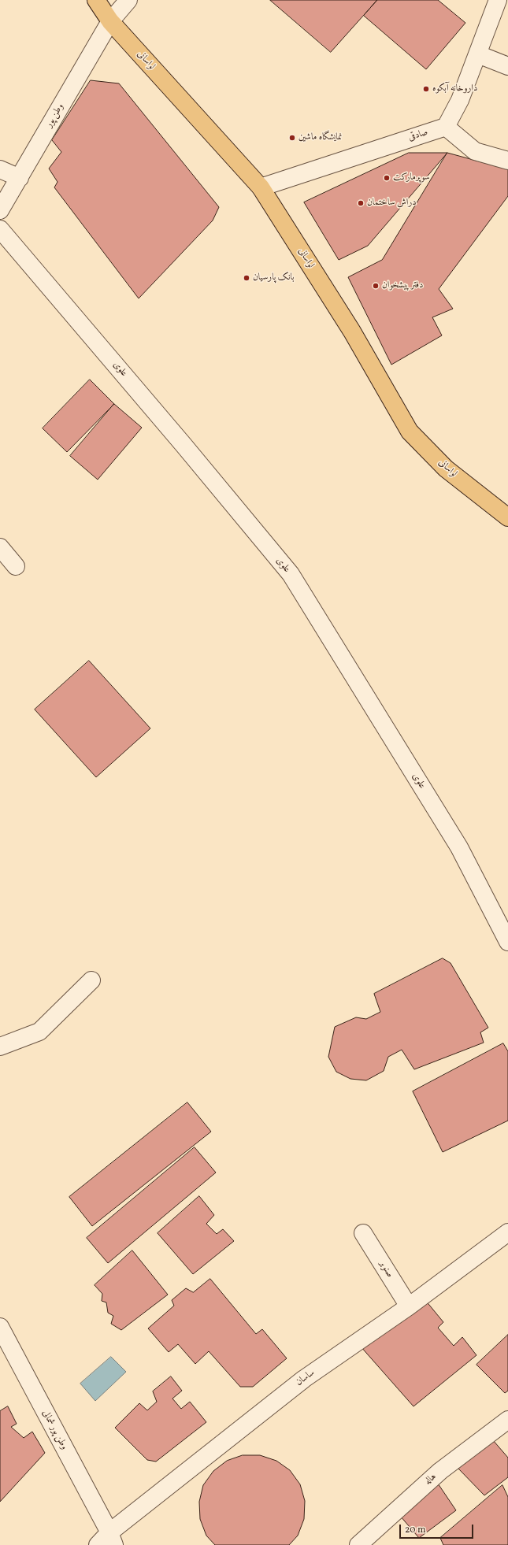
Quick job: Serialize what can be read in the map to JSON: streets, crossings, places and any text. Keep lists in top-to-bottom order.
{
  "streets": {
    "main road": ["لواسانی"],
    "street": [
      "وطن پور",
      "صادقی",
      "علوی",
      "صنوبر",
      "ساسان",
      "وطن پور شمالی",
      "هاله"
    ]
  },
  "crossings": [
    ["لواسانی", "وطن پور"],
    ["لواسانی", "صادقی"],
    ["صنوبر", "ساسان"],
    ["ساسان", "وطن پور شمالی"]
  ],
  "places": [
    "داروخانه آبکوه",
    "نمایشگاه ماشین",
    "سوپرمارکت",
    "دراش ساختمان",
    "بانک پارسیان",
    "دفتر پیشخوان"
  ],
  "scale_bar": "20 m"
}
